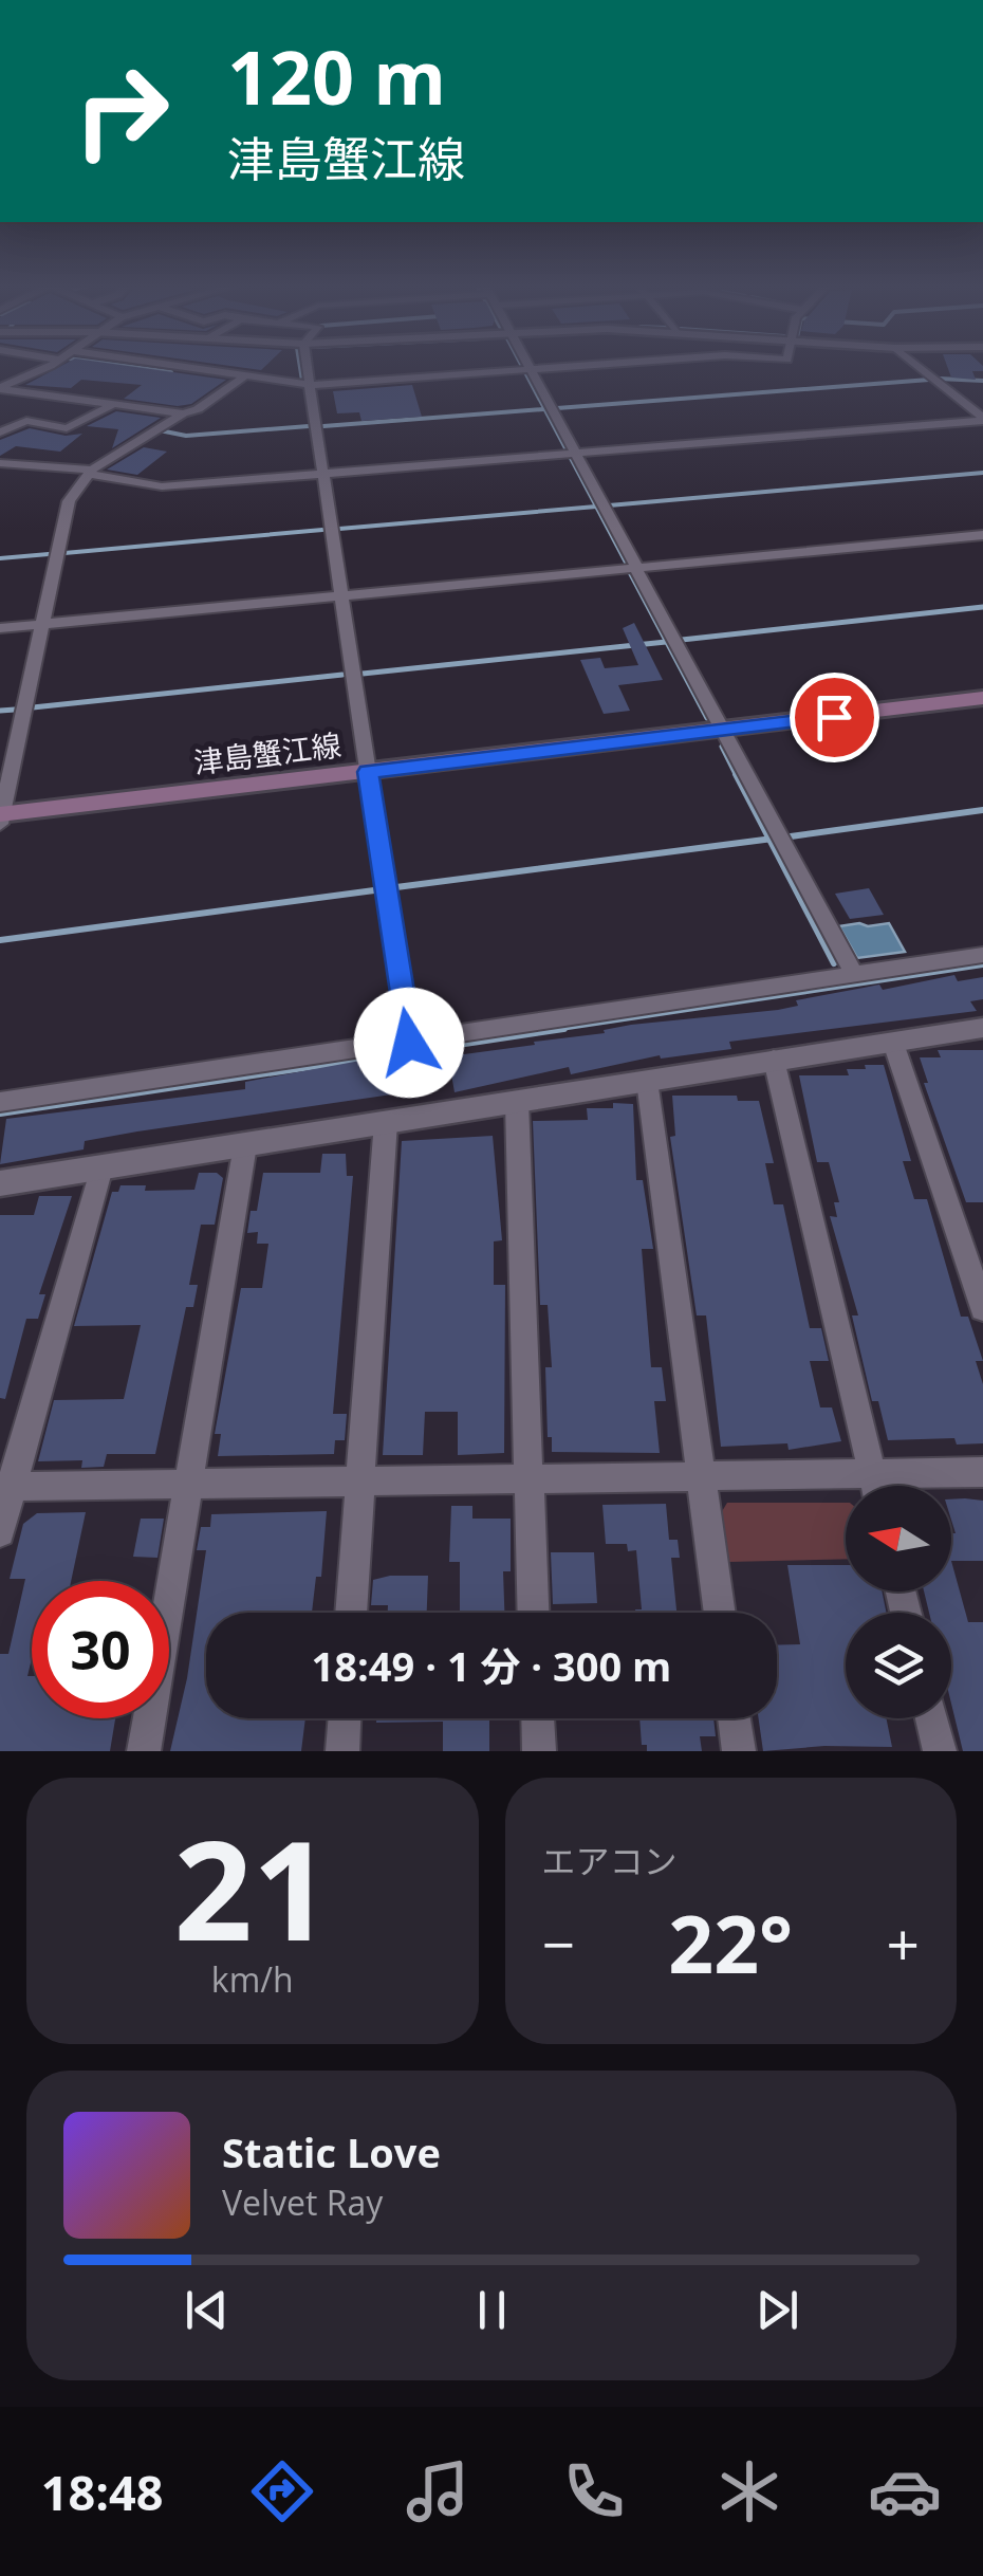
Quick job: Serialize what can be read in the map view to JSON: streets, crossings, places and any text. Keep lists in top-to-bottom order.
{
  "streets": {
    "main road": ["津島蟹江線"]
  },
  "north": "left",
  "page": {
    "turn": ["120 m", "津島蟹江線"],
    "limit": "30",
    "trip": "18:49 · 1 分 · 300 m",
    "tile": [
      ["21", "km/h"],
      "エアコン"
    ],
    "heat": ["−", "22°", "+"],
    "song": ["Static Love", "Velvet Ray"],
    "tabs": "18:48"
  }
}
